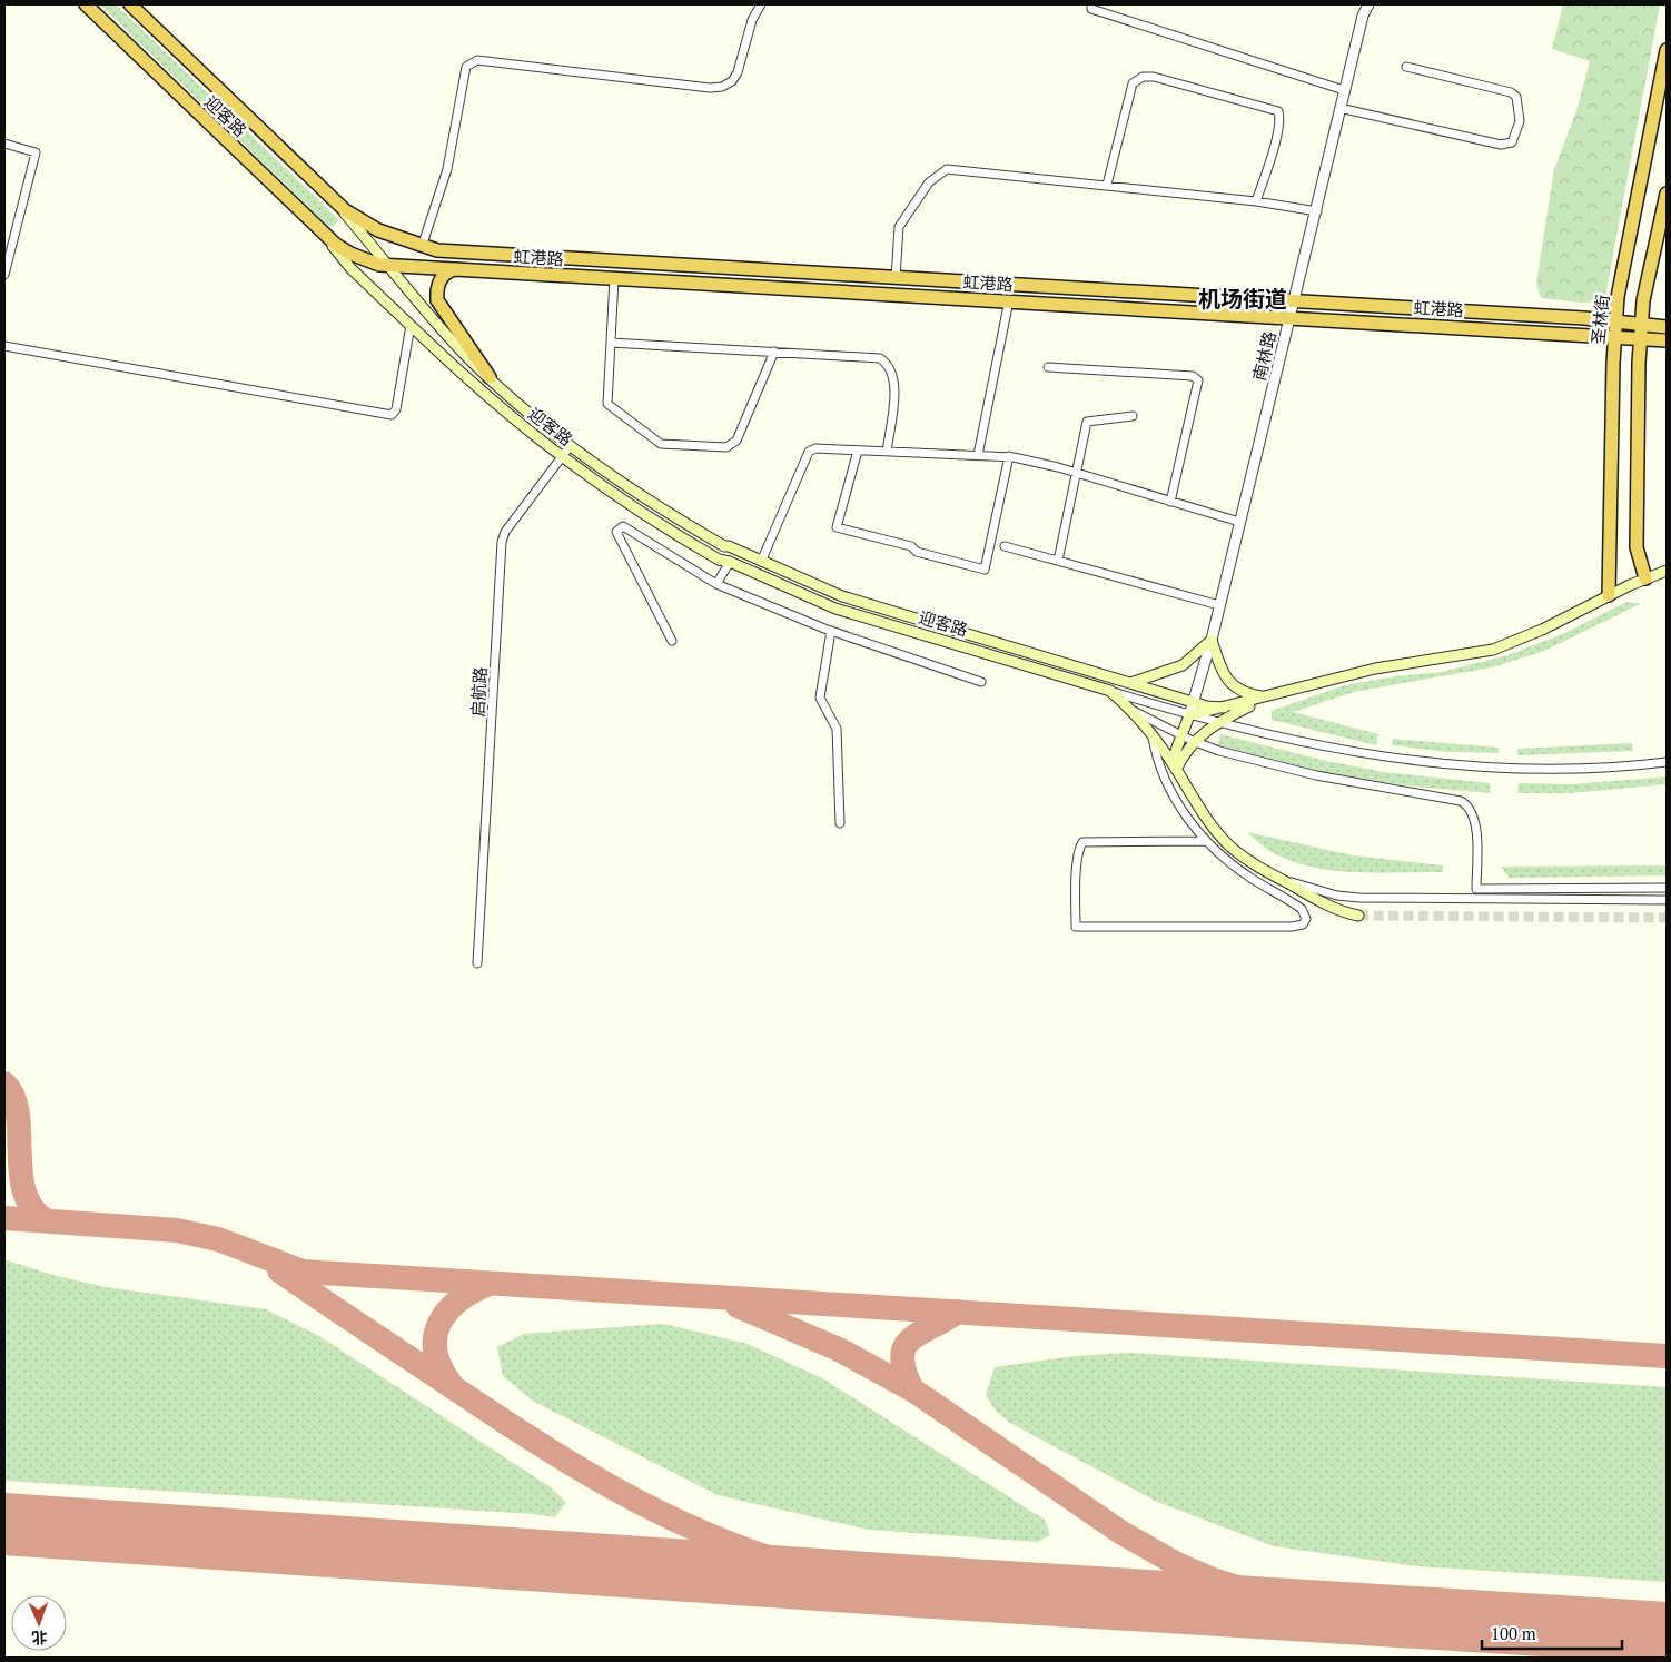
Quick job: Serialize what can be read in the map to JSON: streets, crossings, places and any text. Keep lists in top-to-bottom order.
{
  "streets": {
    "highway": ["迎客路", "虹港路", "圣林街"],
    "street": ["南林路", "启航路"]
  },
  "crossings": [
    ["迎客路", "虹港路"],
    ["迎客路", "南林路"],
    ["迎客路", "启航路"],
    ["虹港路", "圣林街"],
    ["虹港路", "南林路"]
  ],
  "districts": ["机场街道"],
  "scale_bar": "100 m",
  "north": "bottom"
}
